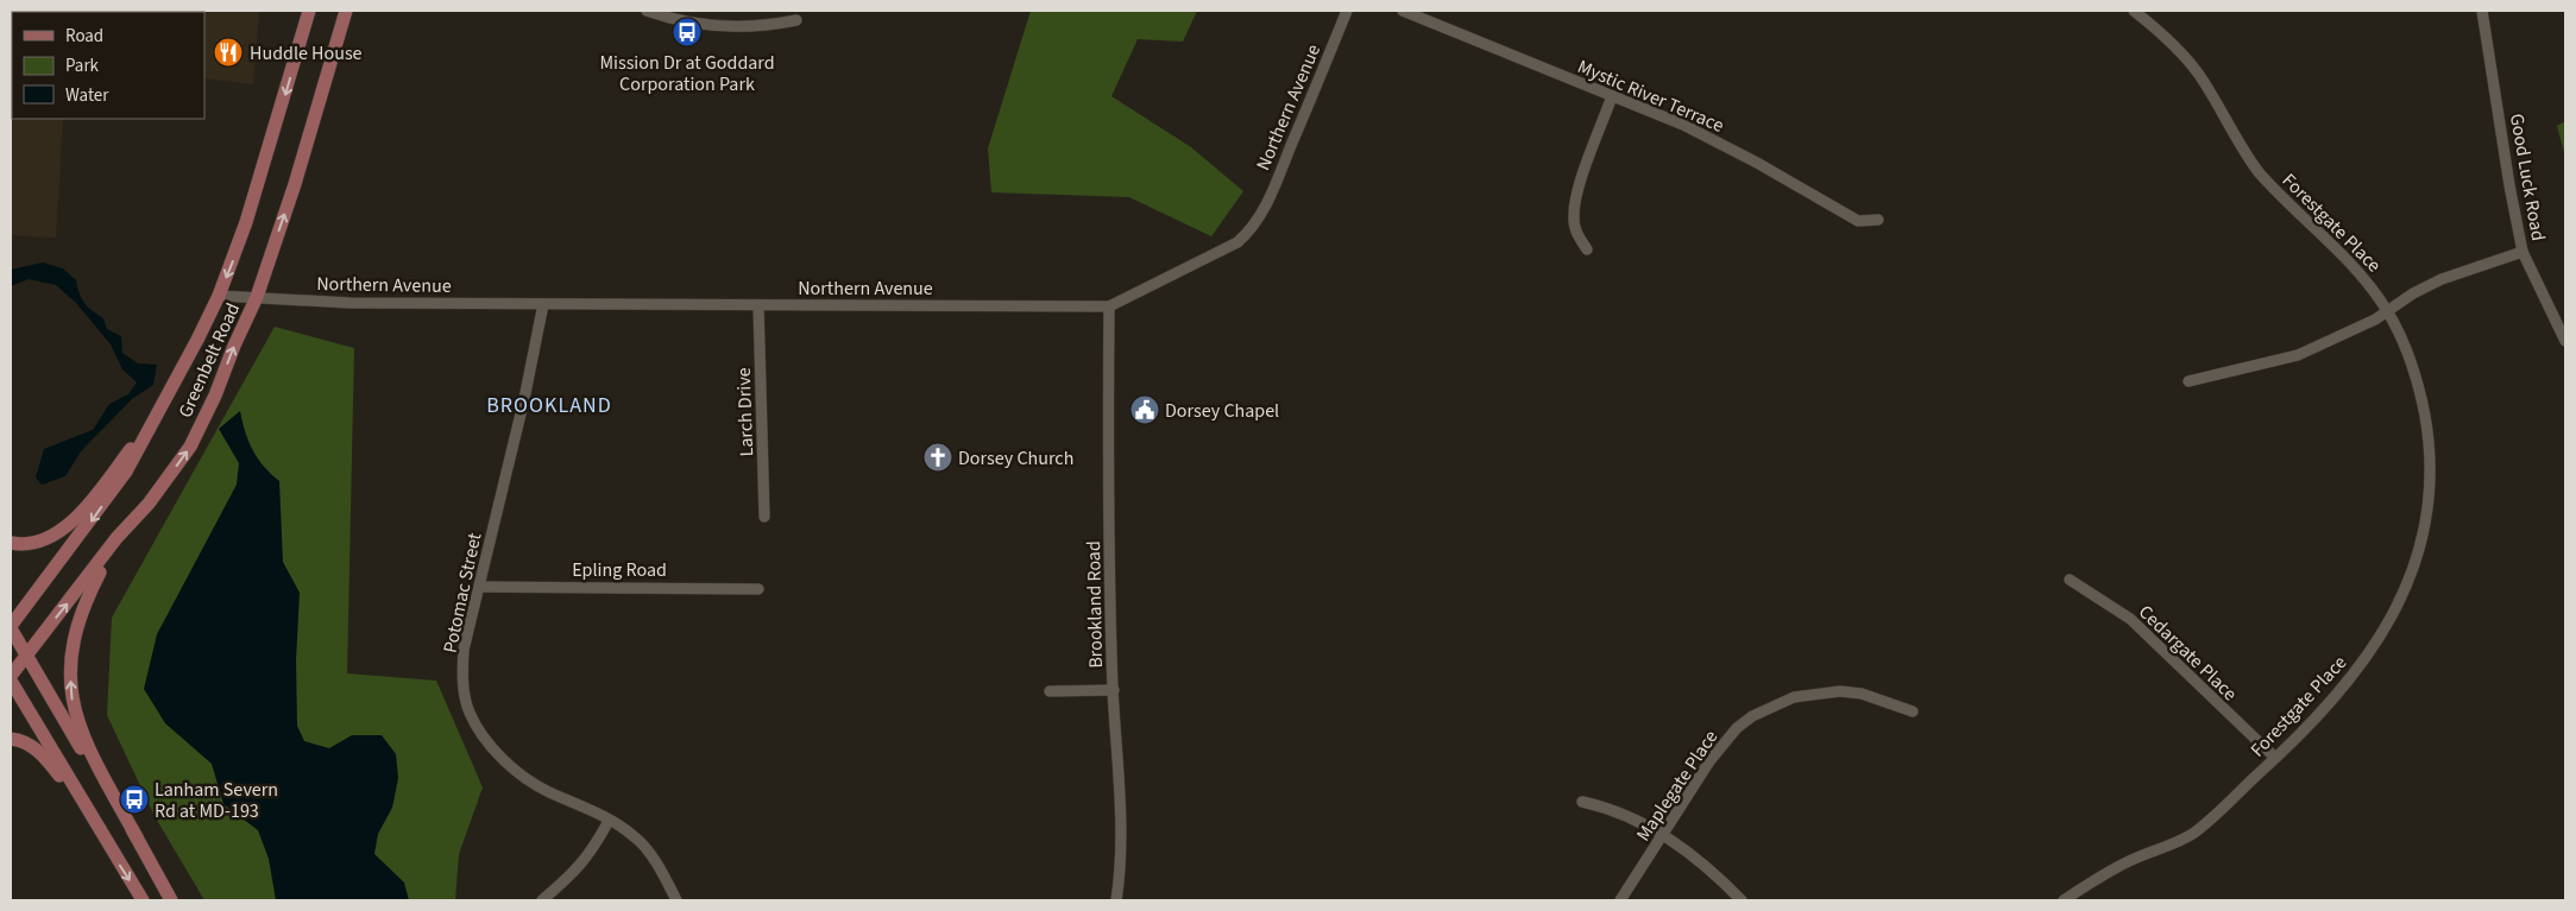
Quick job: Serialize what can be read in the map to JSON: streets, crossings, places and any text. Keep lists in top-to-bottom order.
{
  "streets": {
    "main road": ["Greenbelt Road"],
    "street": [
      "Mystic River Terrace",
      "Northern Avenue",
      "Good Luck Road",
      "Forestgate Place",
      "Larch Drive",
      "Epling Road",
      "Potomac Street",
      "Brookland Road",
      "Cedargate Place",
      "Maplegate Place"
    ]
  },
  "crossings": [
    ["Northern Avenue", "Greenbelt Road"],
    ["Northern Avenue", "Larch Drive"],
    ["Northern Avenue", "Potomac Street"],
    ["Northern Avenue", "Brookland Road"],
    ["Forestgate Place", "Cedargate Place"],
    ["Epling Road", "Potomac Street"]
  ],
  "districts": ["BROOKLAND"],
  "places": {
    "bus stop": ["Mission Dr at Goddard Corporation Park", "Lanham Severn Rd at MD-193"],
    "restaurant": ["Huddle House"],
    "public building": ["Dorsey Chapel"],
    "church": ["Dorsey Church"]
  },
  "legend": ["Road", "Park", "Water"]
}
